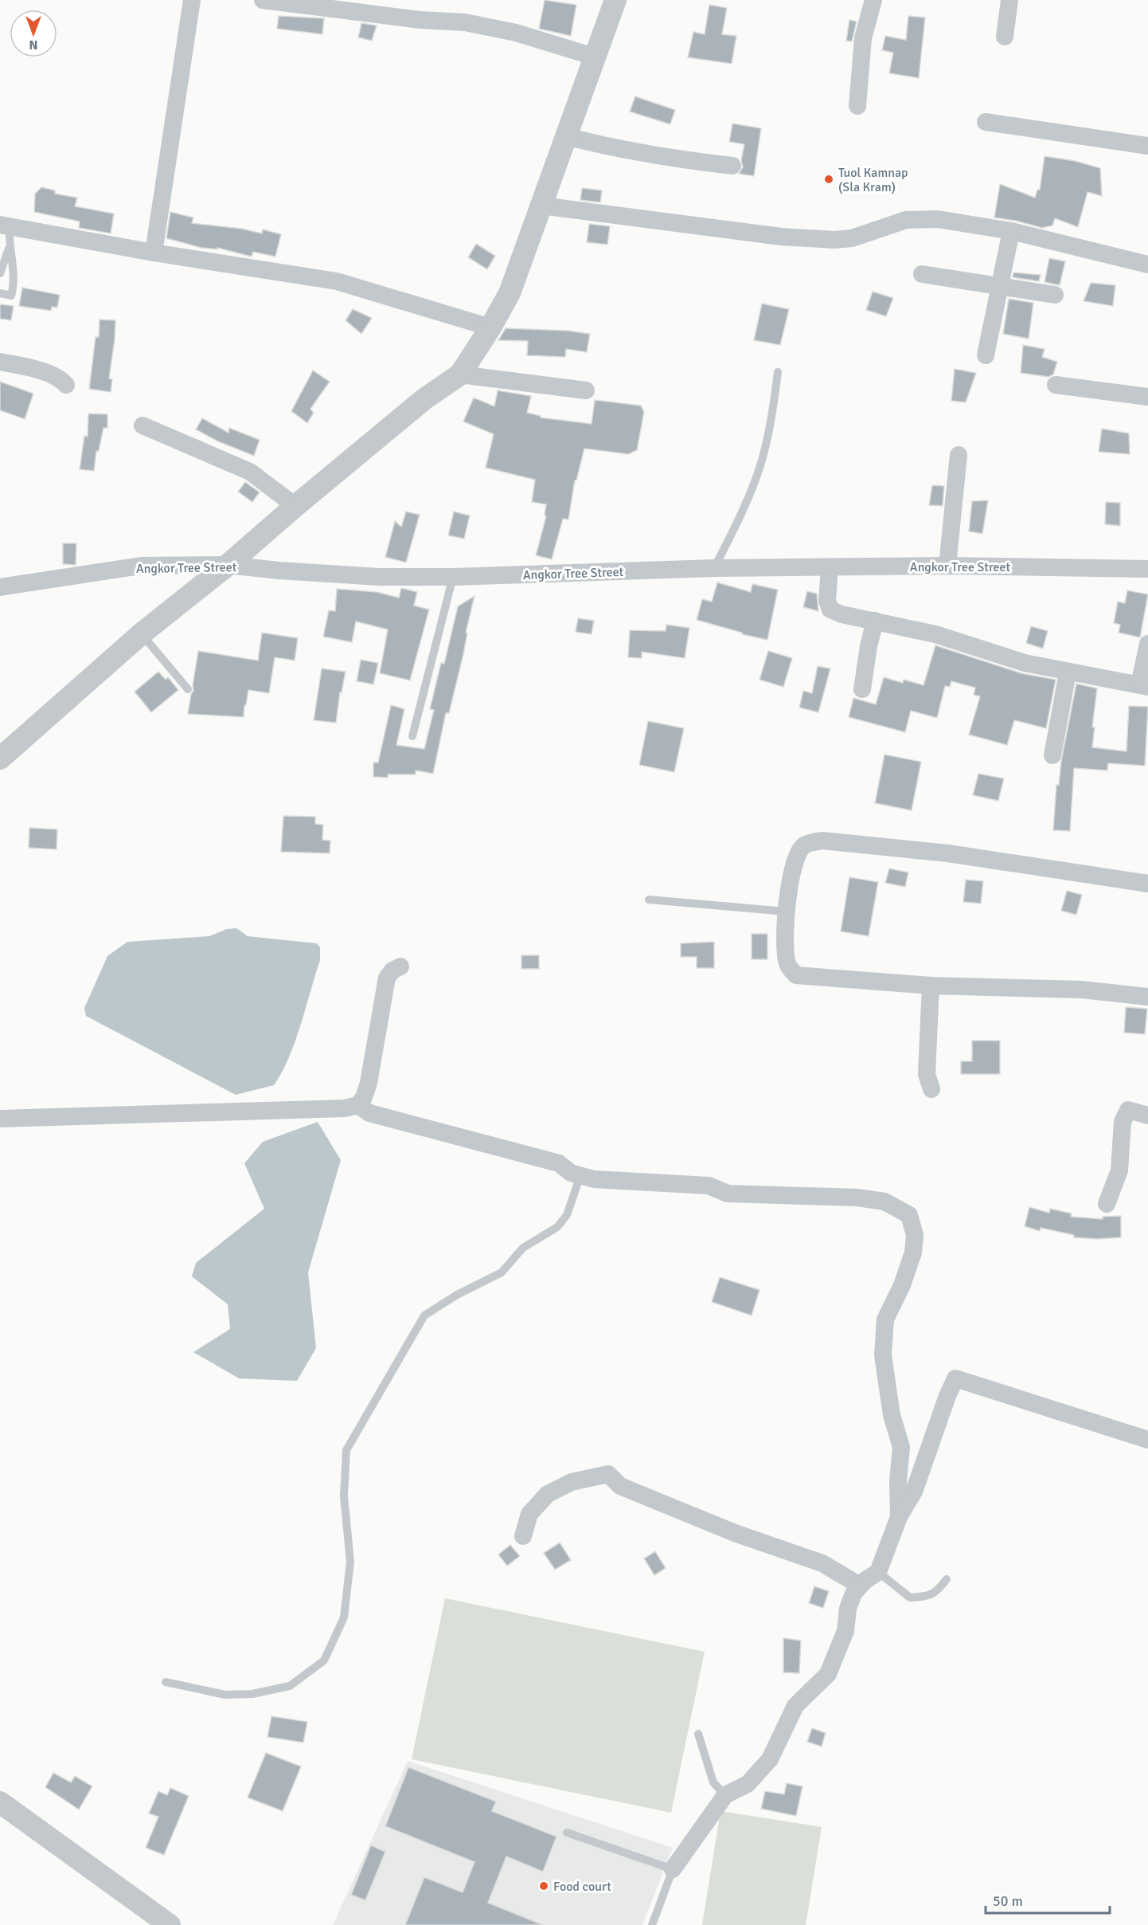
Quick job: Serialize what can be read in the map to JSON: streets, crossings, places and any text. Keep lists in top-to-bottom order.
{
  "streets": {
    "street": ["Angkor Tree Street"]
  },
  "places": ["Tuol Kamnap (Sla Kram)", "Food court"],
  "scale_bar": "50 m",
  "north": "bottom"
}
